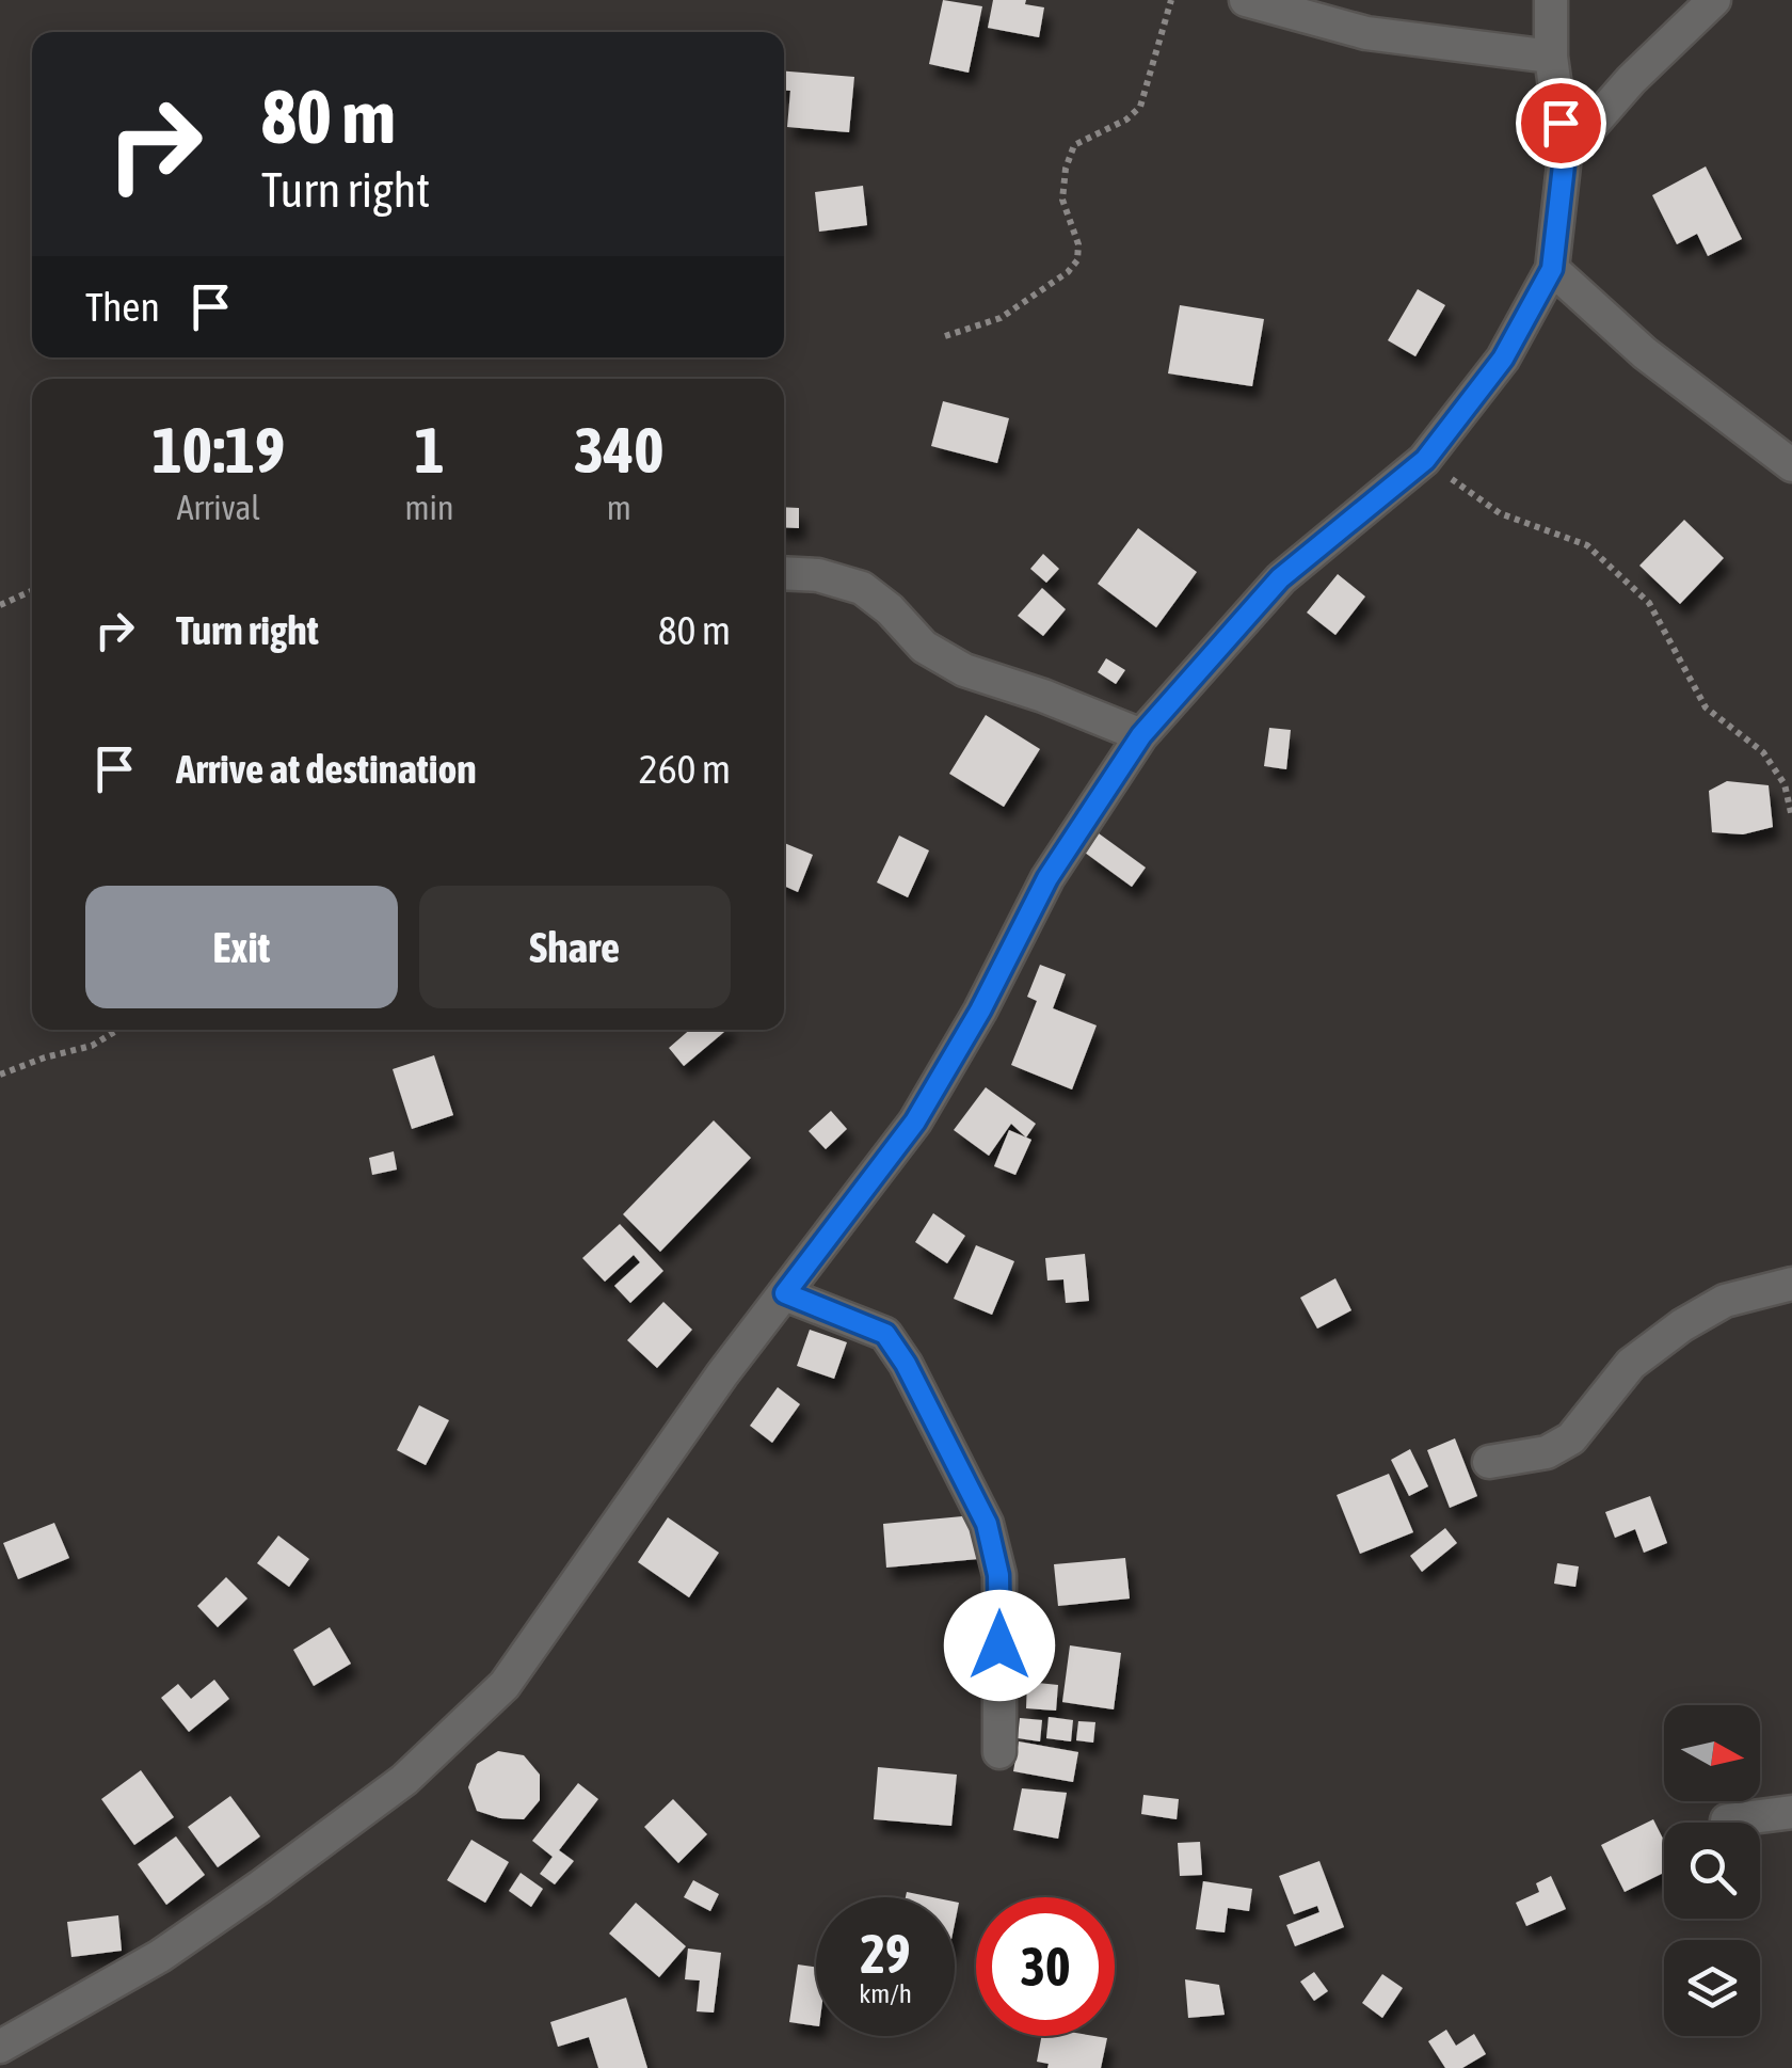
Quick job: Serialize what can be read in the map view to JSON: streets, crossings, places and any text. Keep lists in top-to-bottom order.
{
  "north": "right",
  "page": {
    "turn": ["80 m", "Turn right"],
    "then": "Then",
    "eta": [
      "10:19",
      "Arrival",
      "1",
      "min",
      "340",
      "m"
    ],
    "list": [
      {
        "name": "Turn right",
        "value": "80 m"
      },
      {
        "name": "Arrive at destination",
        "value": "260 m"
      }
    ],
    "buttons": ["Exit", "Share"],
    "speed": "29 km/h",
    "limit": "30"
  }
}
